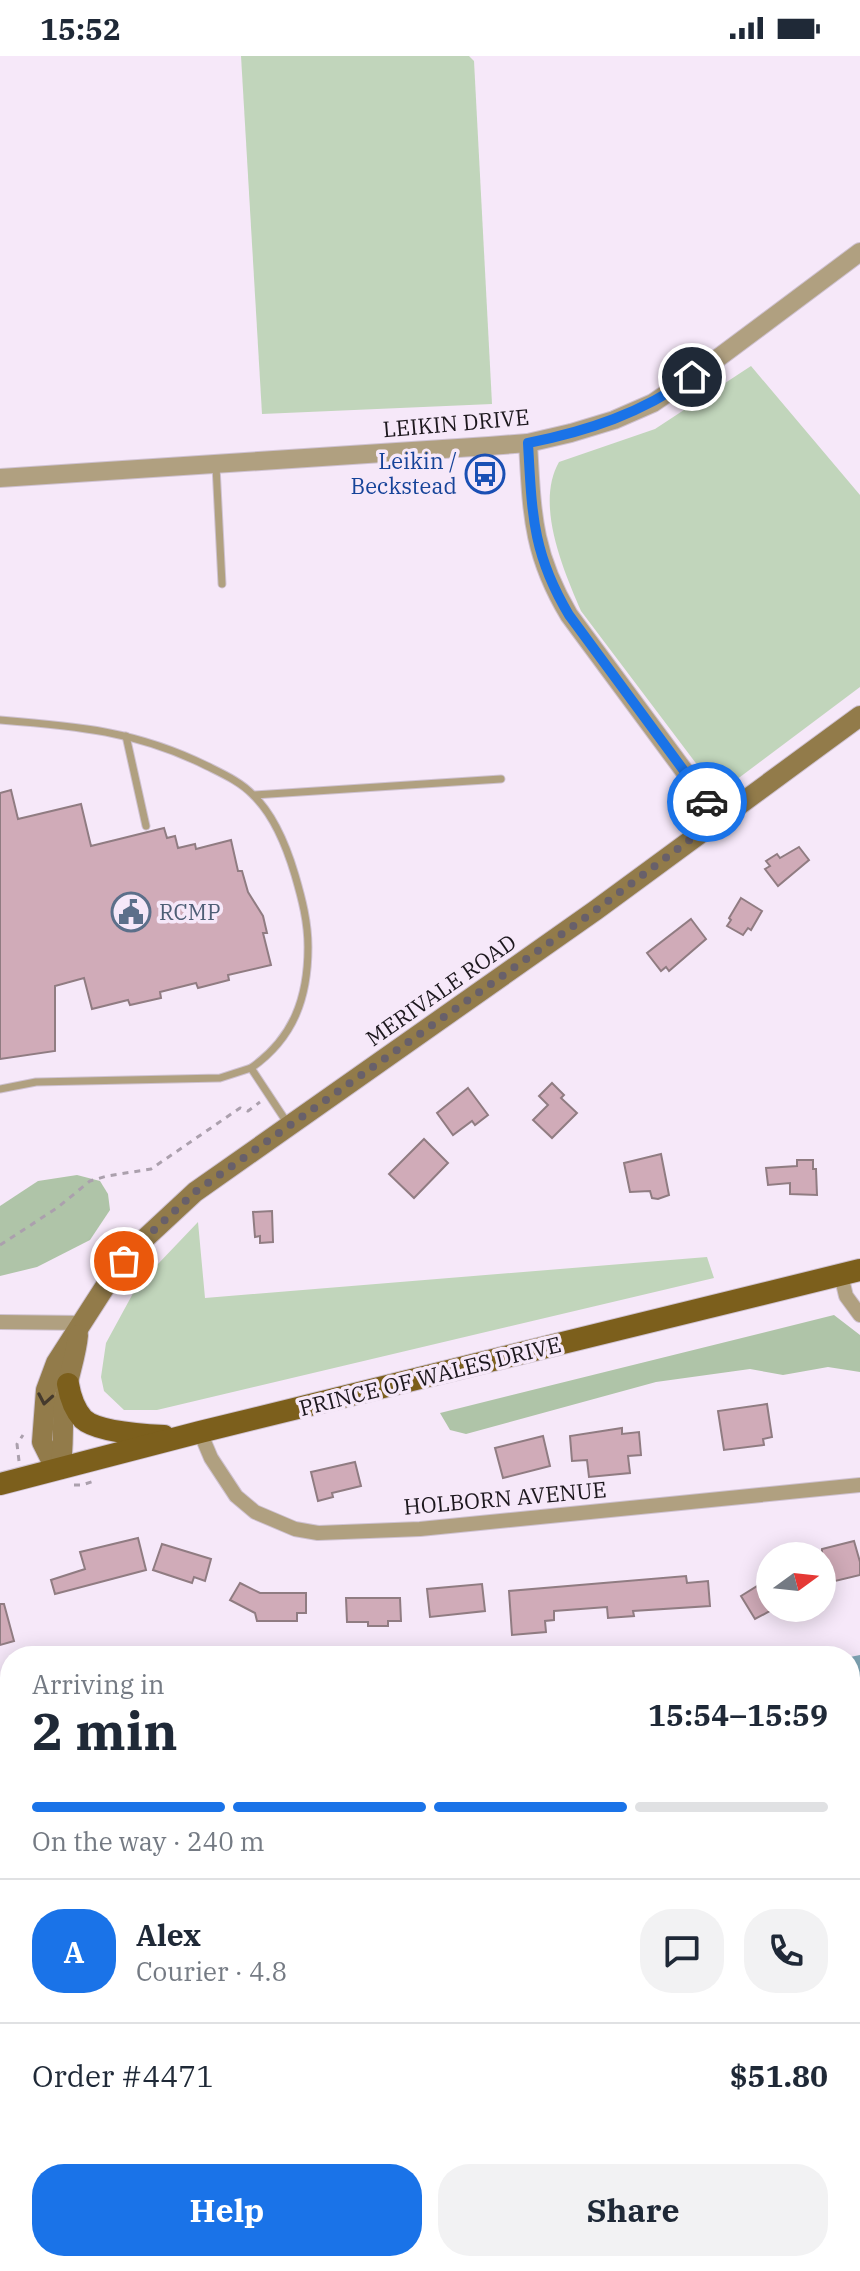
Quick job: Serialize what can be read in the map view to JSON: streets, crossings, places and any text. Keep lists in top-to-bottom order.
{
  "streets": {
    "main road": ["MERIVALE ROAD", "PRINCE OF WALES DRIVE"],
    "street": ["LEIKIN DRIVE", "HOLBORN AVENUE"]
  },
  "crossings": [
    ["MERIVALE ROAD", "PRINCE OF WALES DRIVE"],
    ["PRINCE OF WALES DRIVE", "HOLBORN AVENUE"]
  ],
  "places": {
    "bus stop": ["Leikin / Beckstead"],
    "public building": ["RCMP"]
  },
  "north": "right",
  "page": {
    "status": "15:52",
    "heading": ["2 min", "Arriving in", "15:54–15:59"],
    "panel": [
      "Alex",
      "Courier · 4.8",
      "Order #4471",
      "$51.80"
    ],
    "bar": "On the way · 240 m",
    "round": "A",
    "buttons": ["Help", "Share"]
  }
}
